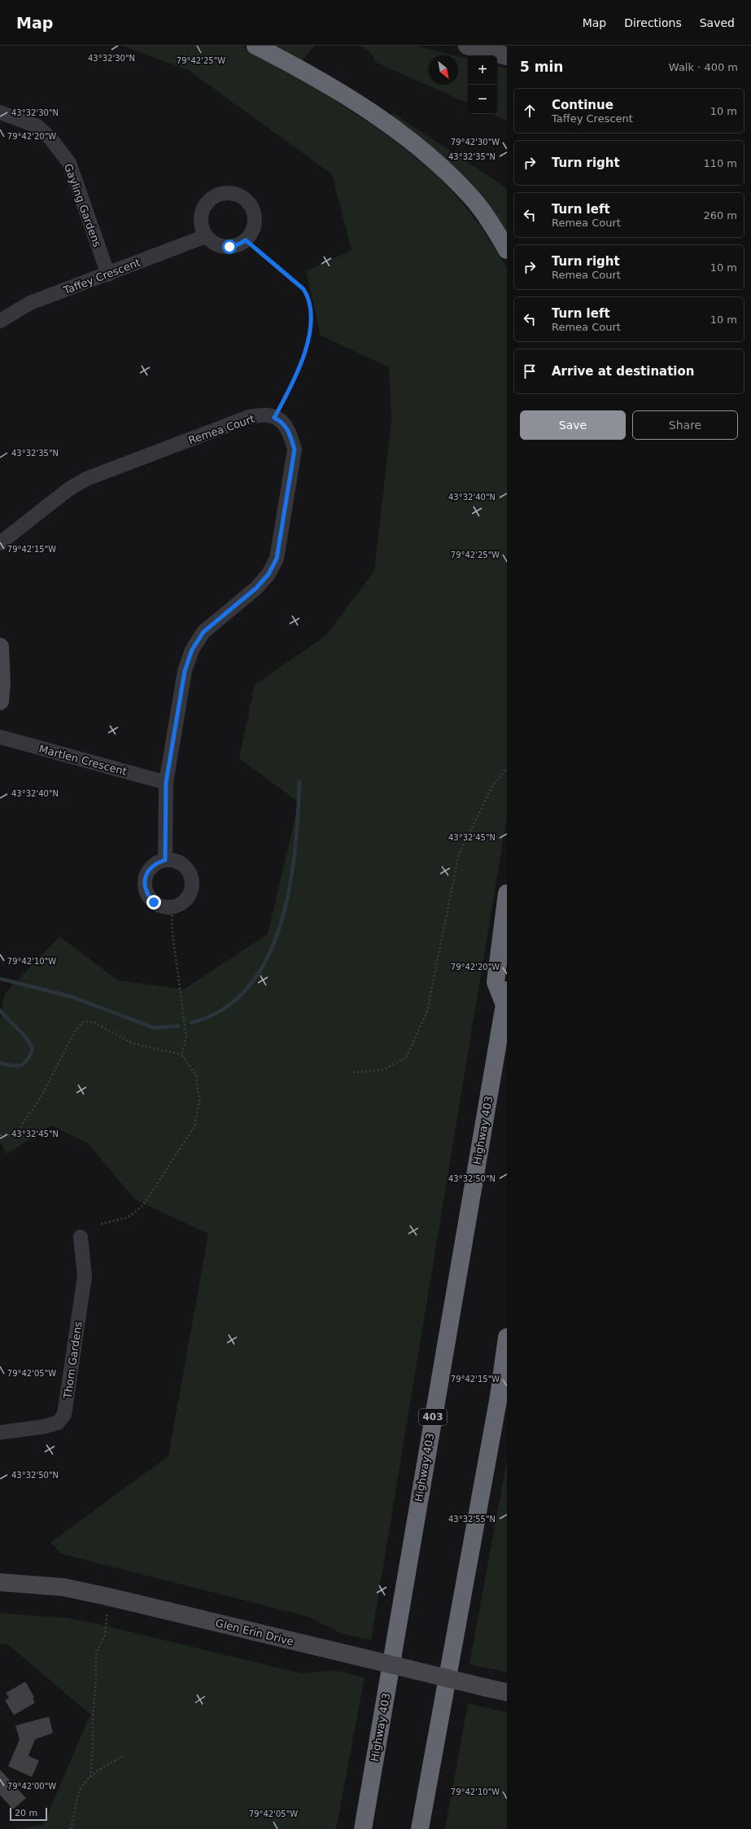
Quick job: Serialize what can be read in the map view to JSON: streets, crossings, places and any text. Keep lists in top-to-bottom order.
{
  "streets": {
    "highway": ["Highway 403", "403"],
    "street": [
      "Gayling Gardens",
      "Taffey Crescent",
      "Remea Court",
      "Martlen Crescent",
      "Thom Gardens",
      "Glen Erin Drive"
    ]
  },
  "crossings": [
    ["Gayling Gardens", "Taffey Crescent"]
  ],
  "scale_bar": "20 m",
  "north": "bottom right",
  "page": {
    "header": "Map",
    "nav": ["Map", "Directions", "Saved"],
    "heading": ["5 min", "Walk · 400 m"],
    "map_buttons": ["+", "−"],
    "list": [
      ["Continue", "Taffey Crescent", "10 m"],
      ["Turn right", "110 m"],
      ["Turn left", "Remea Court", "260 m"],
      ["Turn right", "Remea Court", "10 m"],
      ["Turn left", "Remea Court", "10 m"],
      "Arrive at destination"
    ],
    "buttons": ["Save", "Share"],
    "scale": "20 m"
  },
  "coordinates": [
    "43°32'30\"N",
    "79°42'25\"W",
    "79°42'20\"W",
    "79°42'30\"W",
    "43°32'35\"N",
    "43°32'40\"N",
    "79°42'15\"W",
    "43°32'45\"N",
    "79°42'10\"W",
    "43°32'50\"N",
    "79°42'05\"W",
    "43°32'55\"N",
    "79°42'00\"W"
  ]
}
